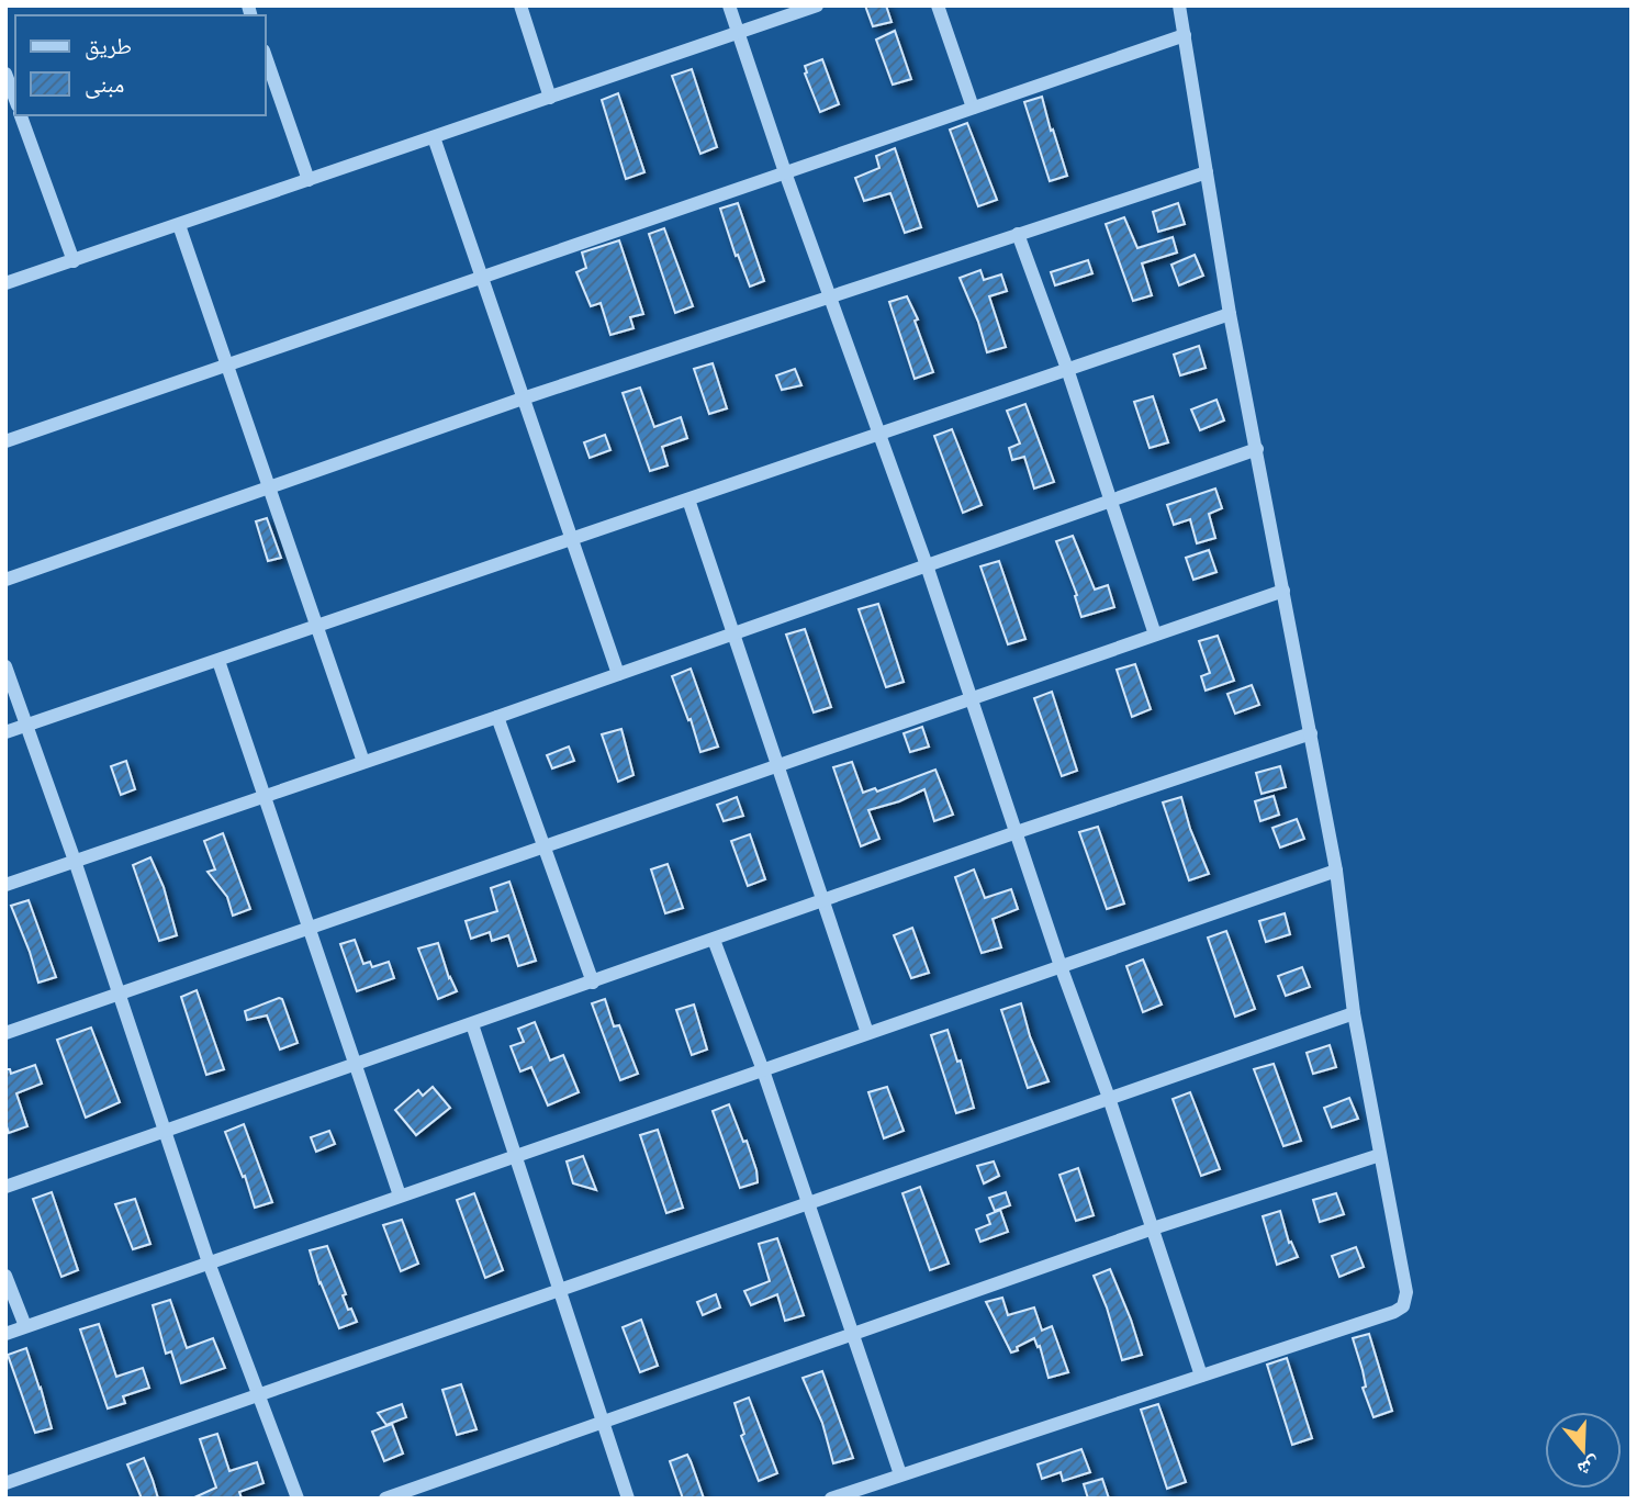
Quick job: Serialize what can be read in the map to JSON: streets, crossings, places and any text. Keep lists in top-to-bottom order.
{
  "legend": ["طريق", "مبنى"],
  "north": "bottom"
}
